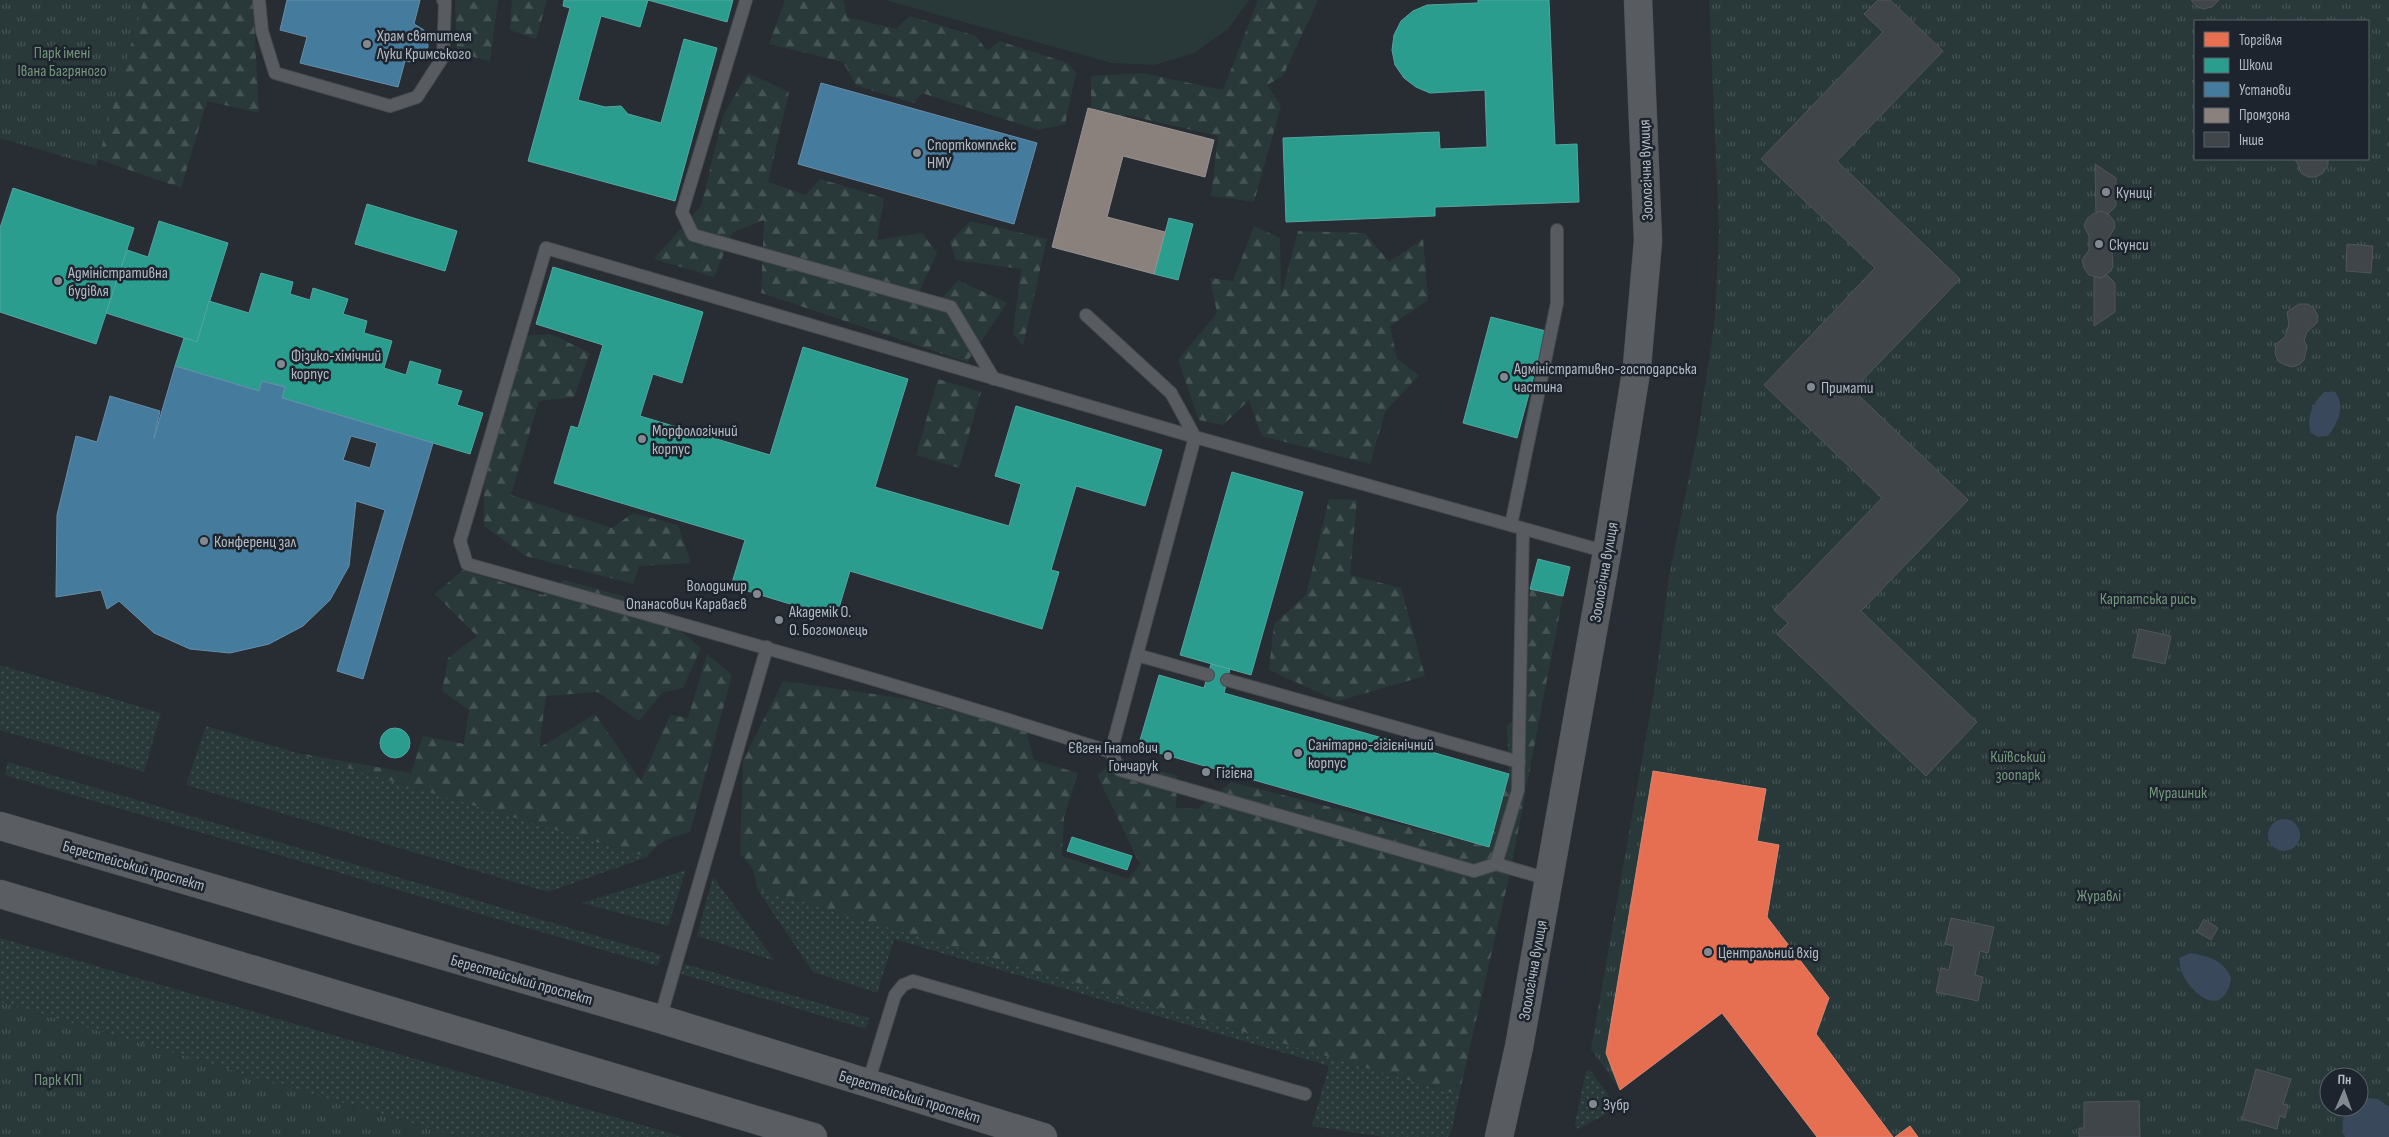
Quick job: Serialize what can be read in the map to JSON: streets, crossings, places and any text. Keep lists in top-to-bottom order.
{
  "streets": {
    "main road": ["Берестейський проспект"],
    "street": ["Зоологічна вулиця"]
  },
  "parks": [
    "Парк імені Івана Багряного",
    "Карпатська рись",
    "Київський зоопарк",
    "Мурашник",
    "Журавлі",
    "Парк КПІ"
  ],
  "places": [
    "Храм святителя Луки Кримського",
    "Спорткомплекс НМУ",
    "Куниці",
    "Скунси",
    "Адміністративна будівля",
    "Фізико-хімічний корпус",
    "Адміністративно-господарська частина",
    "Примати",
    "Морфологічний корпус",
    "Конференц зал",
    "Володимир Опанасович Караваєв",
    "Академік О. О. Богомолець",
    "Санітарно-гігієнічний корпус",
    "Євген Гнатович Гончарук",
    "Гігієна",
    "Центральний вхід",
    "Зубр"
  ],
  "legend": [
    "Торгівля",
    "Школи",
    "Установи",
    "Промзона",
    "Інше"
  ],
  "north": "top"
}
